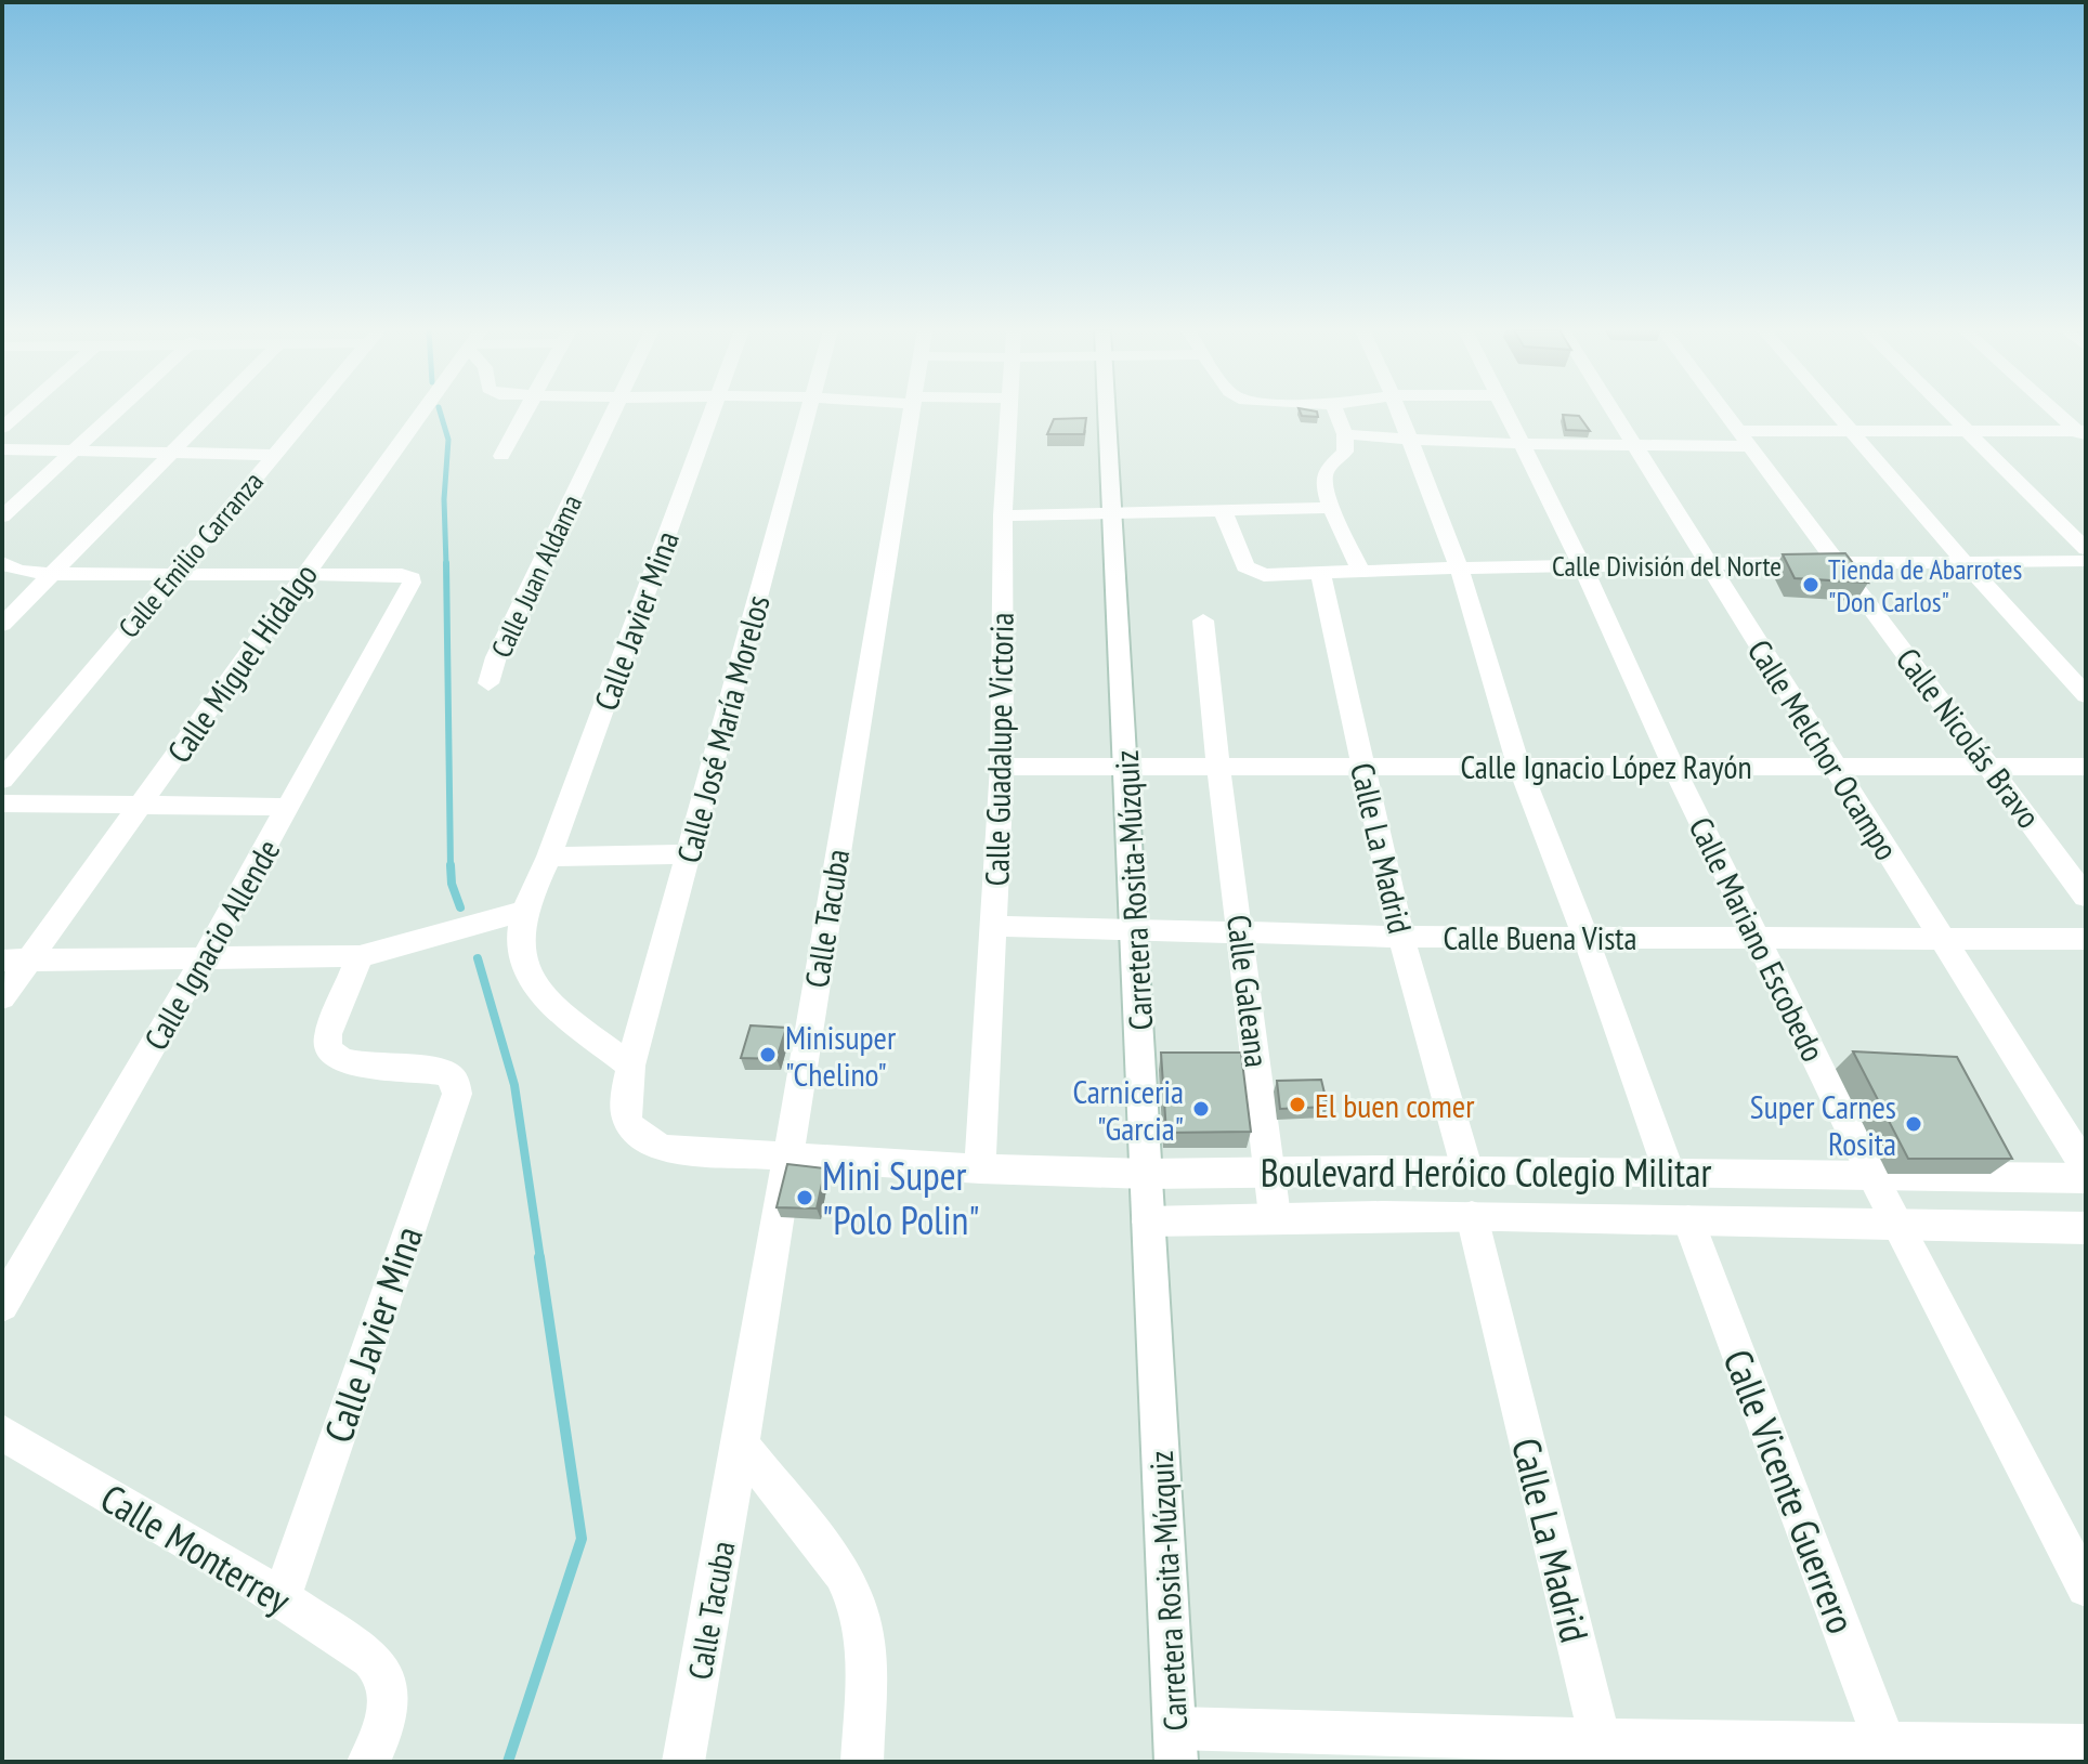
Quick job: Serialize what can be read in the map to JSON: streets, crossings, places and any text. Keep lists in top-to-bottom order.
{
  "streets": {
    "street": [
      "Calle Emilio Carranza",
      "Calle División del Norte",
      "Calle Juan Aldama",
      "Calle Javier Mina",
      "Calle Miguel Hidalgo",
      "Calle José María Morelos",
      "Calle Nicolás Bravo",
      "Calle Guadalupe Victoria",
      "Calle Melchor Ocampo",
      "Calle Ignacio López Rayón",
      "Calle La Madrid",
      "Carretera Rosita-Múzquiz",
      "Calle Tacuba",
      "Calle Buena Vista",
      "Calle Mariano Escobedo",
      "Calle Ignacio Allende",
      "Calle Galeana",
      "Boulevard Heróico Colegio Militar",
      "Calle Vicente Guerrero",
      "Calle Monterrey"
    ]
  },
  "crossings": [
    ["Calle División del Norte", "Calle Nicolás Bravo"],
    ["Calle División del Norte", "Calle Melchor Ocampo"],
    ["Calle División del Norte", "Calle La Madrid"],
    ["Calle División del Norte", "Calle Mariano Escobedo"],
    ["Calle Javier Mina", "Calle José María Morelos"],
    ["Calle Javier Mina", "Calle Monterrey"],
    ["Calle Miguel Hidalgo", "Calle Ignacio Allende"],
    ["Calle José María Morelos", "Boulevard Heróico Colegio Militar"],
    ["Calle Nicolás Bravo", "Calle Ignacio López Rayón"],
    ["Calle Guadalupe Victoria", "Calle Ignacio López Rayón"],
    ["Calle Guadalupe Victoria", "Calle Buena Vista"],
    ["Calle Guadalupe Victoria", "Boulevard Heróico Colegio Militar"],
    ["Calle Melchor Ocampo", "Calle Ignacio López Rayón"],
    ["Calle Melchor Ocampo", "Calle Buena Vista"],
    ["Calle Ignacio López Rayón", "Calle La Madrid"],
    ["Calle Ignacio López Rayón", "Carretera Rosita-Múzquiz"],
    ["Calle Ignacio López Rayón", "Calle Mariano Escobedo"],
    ["Calle Ignacio López Rayón", "Calle Galeana"],
    ["Calle La Madrid", "Calle Buena Vista"],
    ["Calle La Madrid", "Boulevard Heróico Colegio Militar"],
    ["Carretera Rosita-Múzquiz", "Calle Buena Vista"],
    ["Carretera Rosita-Múzquiz", "Boulevard Heróico Colegio Militar"],
    ["Calle Tacuba", "Boulevard Heróico Colegio Militar"],
    ["Calle Buena Vista", "Calle Mariano Escobedo"],
    ["Calle Buena Vista", "Calle Galeana"],
    ["Calle Mariano Escobedo", "Boulevard Heróico Colegio Militar"],
    ["Calle Galeana", "Boulevard Heróico Colegio Militar"],
    ["Boulevard Heróico Colegio Militar", "Calle Vicente Guerrero"]
  ],
  "places": [
    "Tienda de Abarrotes \"Don Carlos\"",
    "Minisuper \"Chelino\"",
    "El buen comer",
    "Carniceria \"Garcia\"",
    "Super Carnes Rosita",
    "Mini Super \"Polo Polin\""
  ]
}
